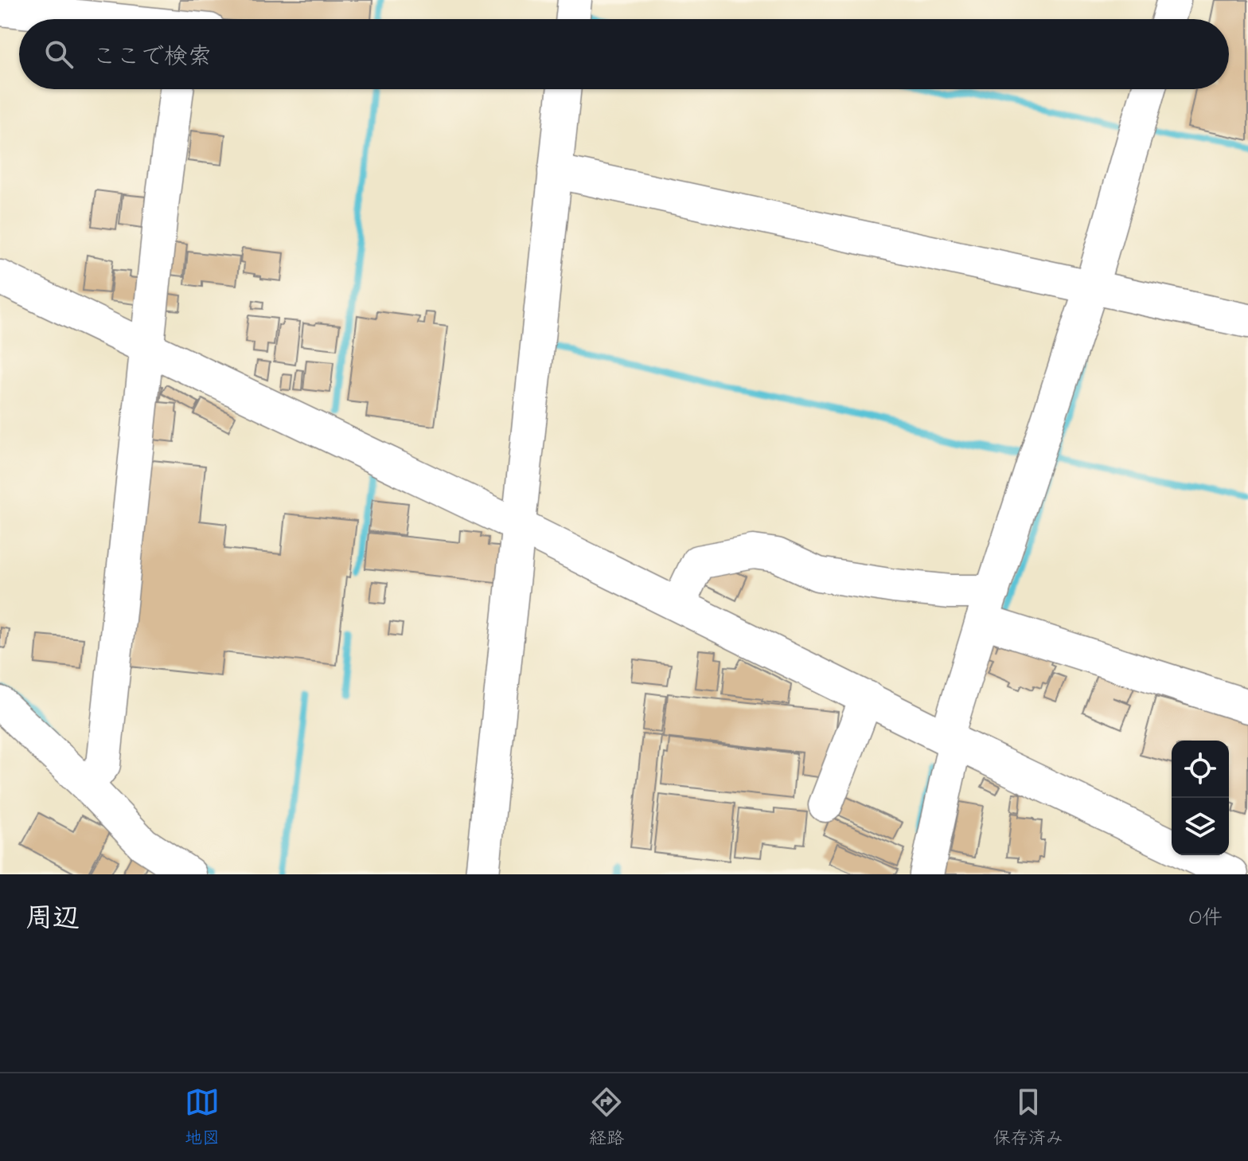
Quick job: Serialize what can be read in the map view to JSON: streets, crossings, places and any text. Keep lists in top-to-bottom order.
{
  "page": {
    "search": "ここで検索",
    "heading": ["周辺", "0件"],
    "nav": ["地図", "経路", "保存済み"]
  }
}
